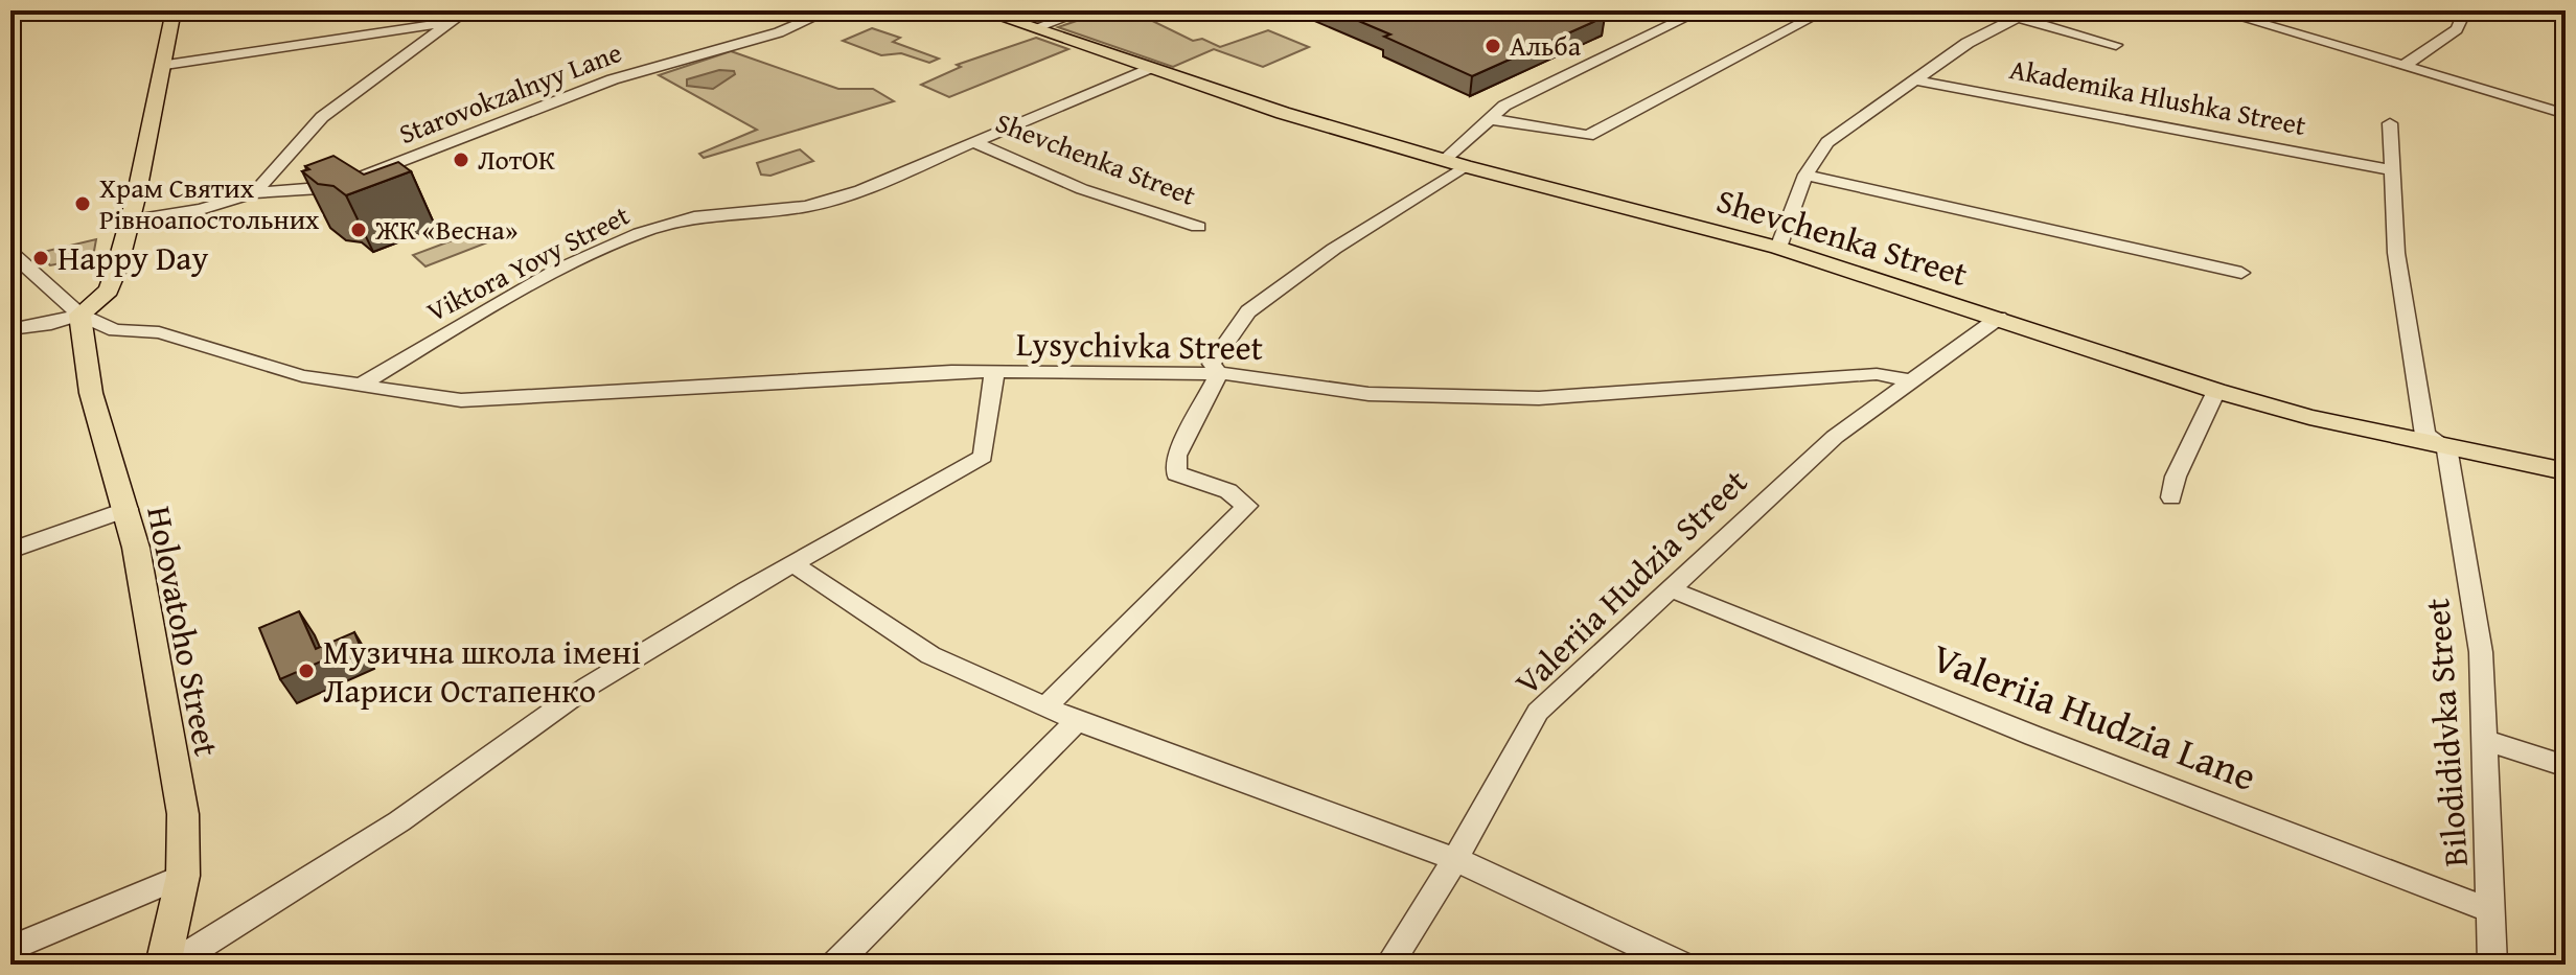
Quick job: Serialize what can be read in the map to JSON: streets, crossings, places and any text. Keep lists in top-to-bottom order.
{
  "streets": {
    "main road": ["Shevchenka Street", "Holovatoho Street"],
    "street": [
      "Starovokzalnyy Lane",
      "Akademika Hlushka Street",
      "Viktora Yovy Street",
      "Lysychivka Street",
      "Valeriia Hudzia Street",
      "Valeriia Hudzia Lane",
      "Bilodididvka Street"
    ]
  },
  "crossings": [
    ["Shevchenka Street", "Viktora Yovy Street"],
    ["Shevchenka Street", "Valeriia Hudzia Street"],
    ["Shevchenka Street", "Bilodididvka Street"],
    ["Viktora Yovy Street", "Lysychivka Street"],
    ["Lysychivka Street", "Valeriia Hudzia Street"],
    ["Lysychivka Street", "Holovatoho Street"],
    ["Valeriia Hudzia Street", "Valeriia Hudzia Lane"],
    ["Valeriia Hudzia Lane", "Bilodididvka Street"]
  ],
  "places": [
    "Альба",
    "ЛотОК",
    "Храм Святих Рівноапостольних",
    "ЖК «Весна»",
    "Happy Day",
    "Музична школа імені Лариси Остапенко"
  ]
}
